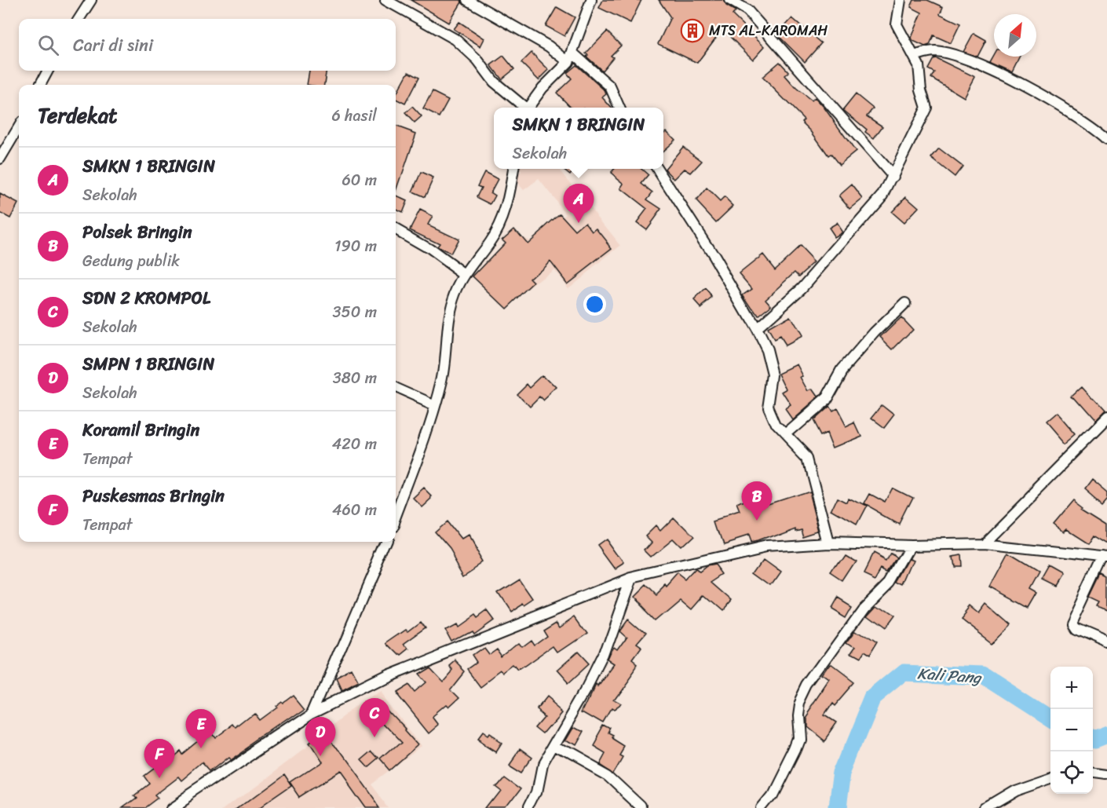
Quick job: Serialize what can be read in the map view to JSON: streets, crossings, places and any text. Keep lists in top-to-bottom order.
{
  "water": ["Kali Pang"],
  "places": {
    "building": ["MTS AL-KAROMAH"]
  },
  "north": "top right",
  "page": {
    "search": "Cari di sini",
    "heading": ["Terdekat", "6 hasil"],
    "popup": ["SMKN 1 BRINGIN", "Sekolah"],
    "list": [
      {
        "mark": "A",
        "name": "SMKN 1 BRINGIN",
        "note": "Sekolah",
        "value": "60 m"
      },
      {
        "mark": "B",
        "name": "Polsek Bringin",
        "note": "Gedung publik",
        "value": "190 m"
      },
      {
        "mark": "C",
        "name": "SDN 2 KROMPOL",
        "note": "Sekolah",
        "value": "350 m"
      },
      {
        "mark": "D",
        "name": "SMPN 1 BRINGIN",
        "note": "Sekolah",
        "value": "380 m"
      },
      {
        "mark": "E",
        "name": "Koramil Bringin",
        "note": "Tempat",
        "value": "420 m"
      },
      {
        "mark": "F",
        "name": "Puskesmas Bringin",
        "note": "Tempat",
        "value": "460 m"
      }
    ],
    "pins": [
      "A",
      "B",
      "C",
      "E",
      "D",
      "F"
    ],
    "map_buttons": ["+", "−"]
  }
}
